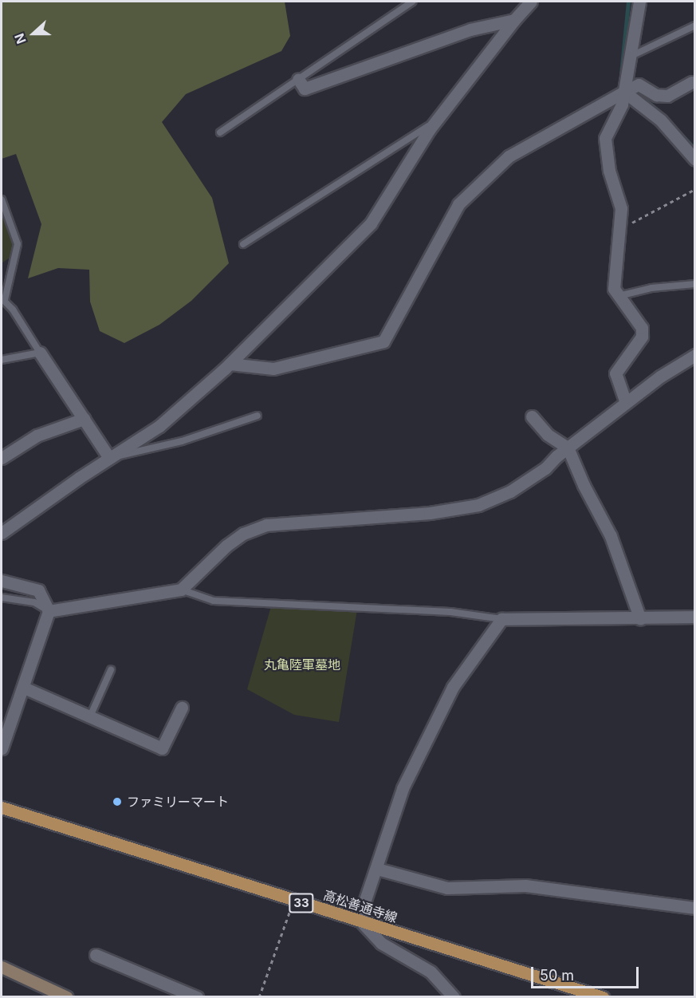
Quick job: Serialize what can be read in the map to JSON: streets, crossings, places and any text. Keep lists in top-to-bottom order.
{
  "streets": {
    "main road": ["33", "高松善通寺線"]
  },
  "parks": ["丸亀陸軍墓地"],
  "places": ["ファミリーマート"],
  "scale_bar": "50 m",
  "north": "left"
}
